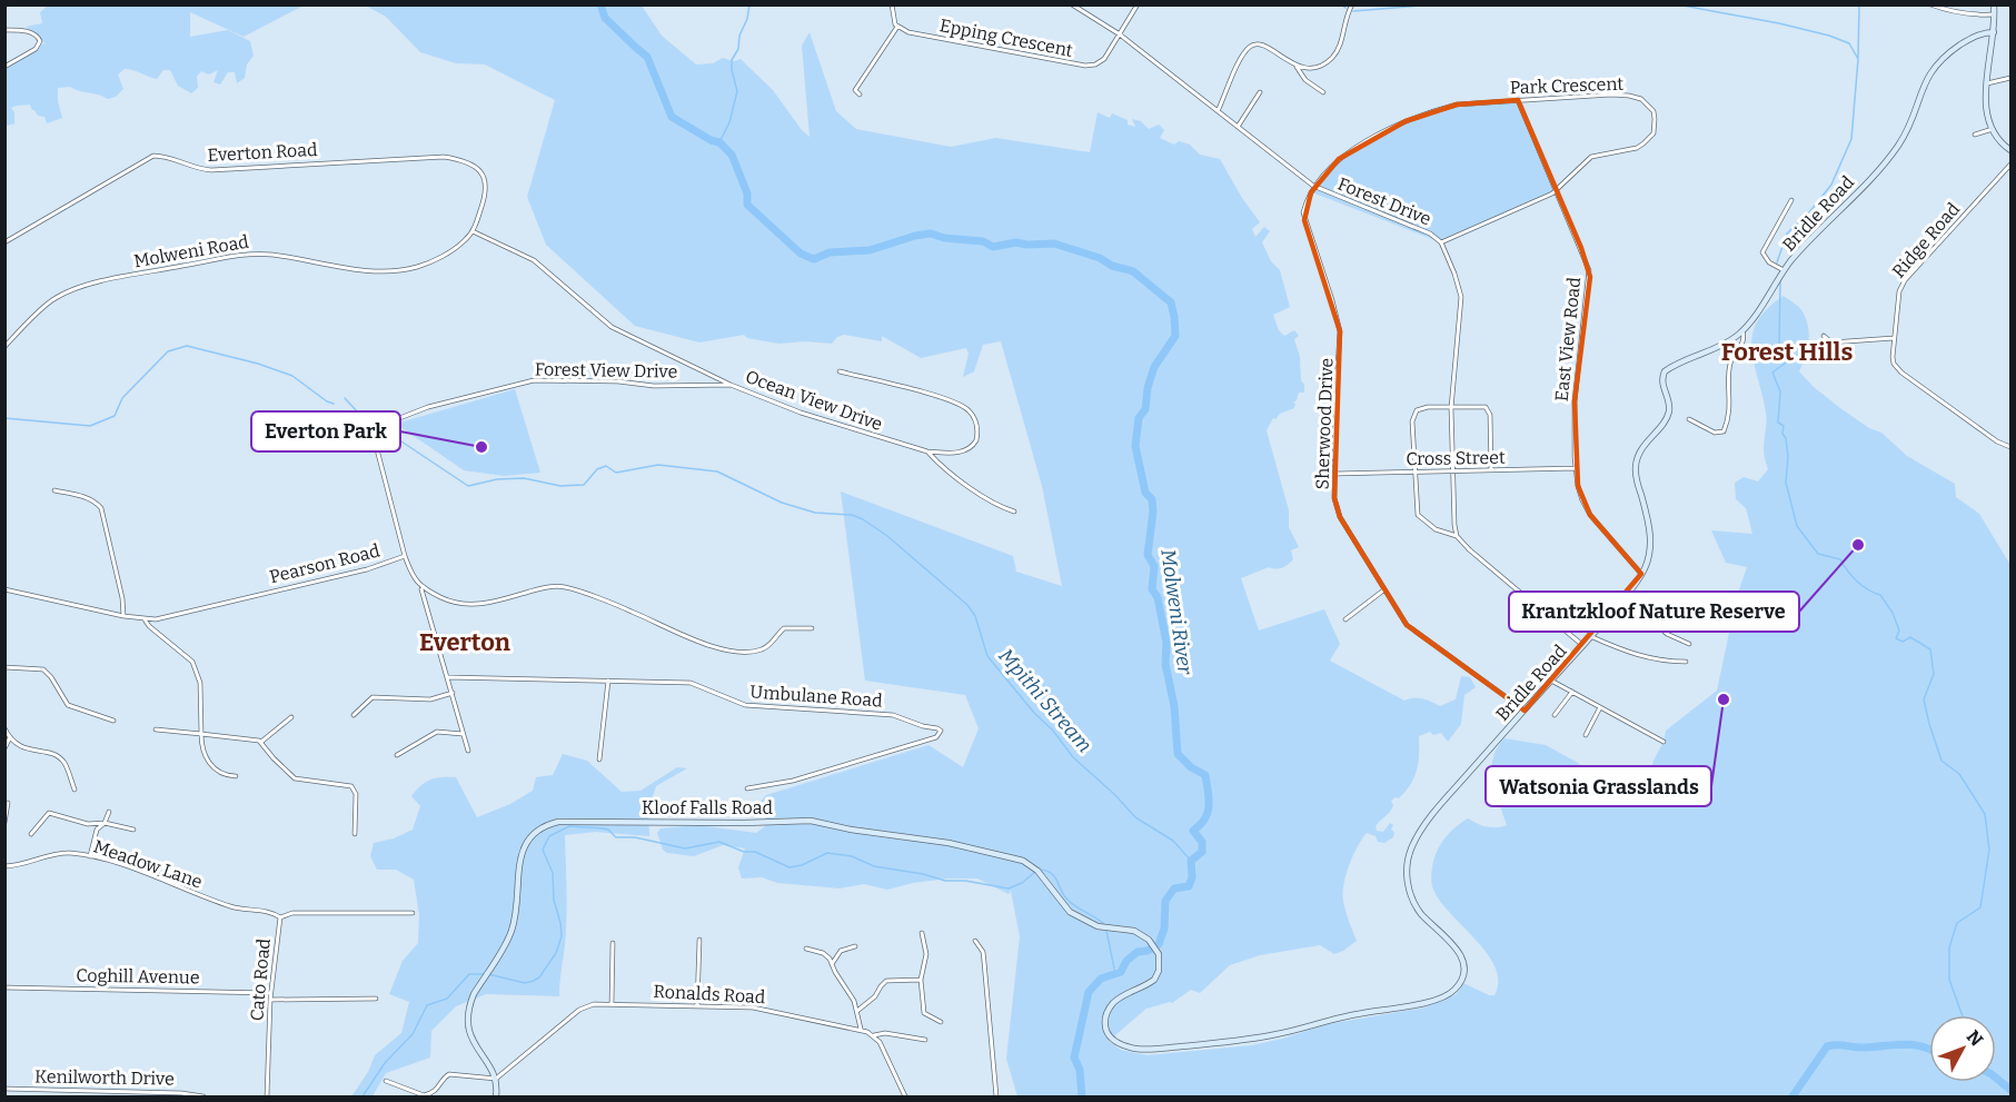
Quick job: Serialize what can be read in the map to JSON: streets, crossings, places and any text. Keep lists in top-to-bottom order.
{
  "streets": {
    "main road": ["Bridle Road", "Kloof Falls Road"],
    "street": [
      "Epping Crescent",
      "Park Crescent",
      "Everton Road",
      "Forest Drive",
      "Ridge Road",
      "Molweni Road",
      "East View Road",
      "Forest View Drive",
      "Ocean View Drive",
      "Sherwood Drive",
      "Cross Street",
      "Pearson Road",
      "Umbulane Road",
      "Meadow Lane",
      "Coghill Avenue",
      "Cato Road",
      "Ronalds Road",
      "Kenilworth Drive"
    ]
  },
  "crossings": [
    ["Epping Crescent", "Forest Drive"],
    ["Park Crescent", "Forest Drive"],
    ["Park Crescent", "East View Road"],
    ["Park Crescent", "Sherwood Drive"],
    ["Everton Road", "Molweni Road"],
    ["Everton Road", "Ocean View Drive"],
    ["Forest Drive", "Sherwood Drive"],
    ["Forest Drive", "Cross Street"],
    ["Bridle Road", "East View Road"],
    ["Bridle Road", "Sherwood Drive"],
    ["Bridle Road", "Kloof Falls Road"],
    ["Molweni Road", "Ocean View Drive"],
    ["East View Road", "Cross Street"],
    ["Forest View Drive", "Ocean View Drive"],
    ["Forest View Drive", "Pearson Road"],
    ["Sherwood Drive", "Cross Street"],
    ["Pearson Road", "Umbulane Road"],
    ["Kloof Falls Road", "Ronalds Road"],
    ["Meadow Lane", "Cato Road"],
    ["Coghill Avenue", "Cato Road"]
  ],
  "districts": ["Forest Hills", "Everton"],
  "water": ["Molweni River", "Mpithi Stream"],
  "places": ["Everton Park", "Krantzkloof Nature Reserve", "Watsonia Grasslands"],
  "north": "top right"
}
